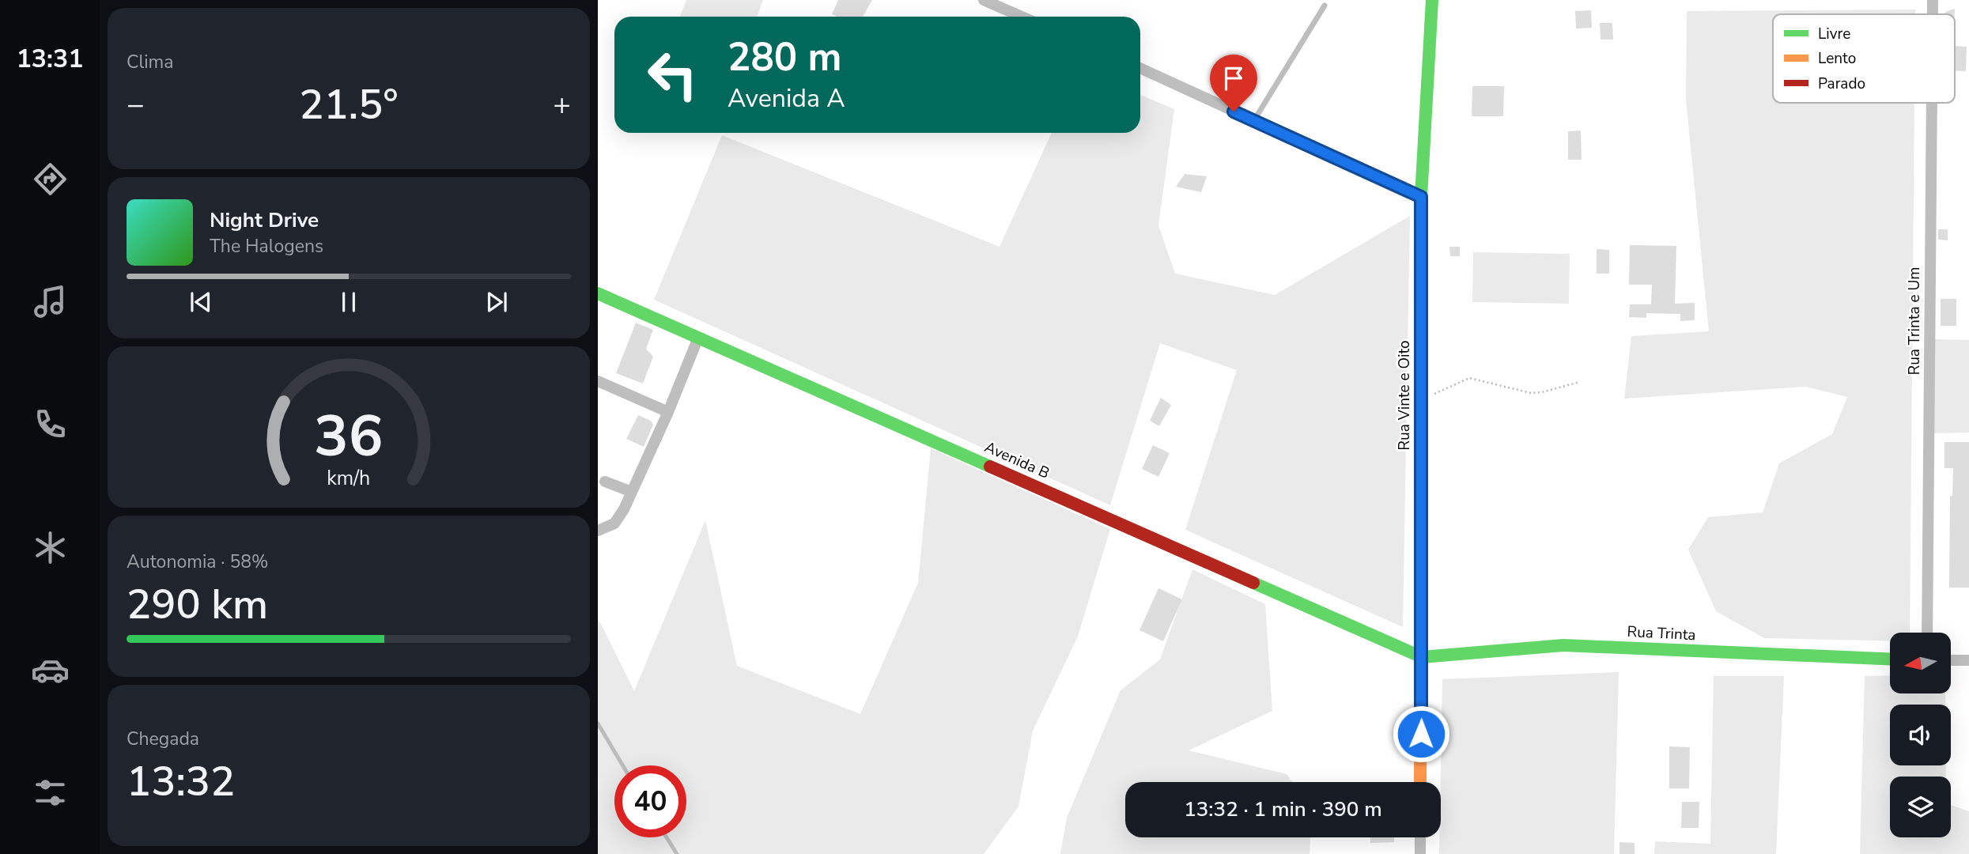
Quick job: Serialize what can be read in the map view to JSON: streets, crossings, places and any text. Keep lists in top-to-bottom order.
{
  "streets": {
    "street": [
      "Rua Trinta e Um",
      "Rua Vinte e Oito",
      "Avenida B",
      "Rua Trinta"
    ]
  },
  "crossings": [
    ["Rua Vinte e Oito", "Avenida B"],
    ["Rua Vinte e Oito", "Rua Trinta"],
    ["Avenida B", "Rua Trinta"]
  ],
  "legend": ["Livre", "Lento", "Parado"],
  "north": "left",
  "page": {
    "tabs": "13:31",
    "tile": [
      "Clima",
      ["Autonomia · 58%", "290 km"],
      ["Chegada", "13:32"]
    ],
    "turn": ["280 m", "Avenida A"],
    "heat": ["−", "21.5°", "+"],
    "song": ["Night Drive", "The Halogens"],
    "limit": "40",
    "trip": "13:32 · 1 min · 390 m",
    "gauge": ["36", "km/h"]
  }
}
